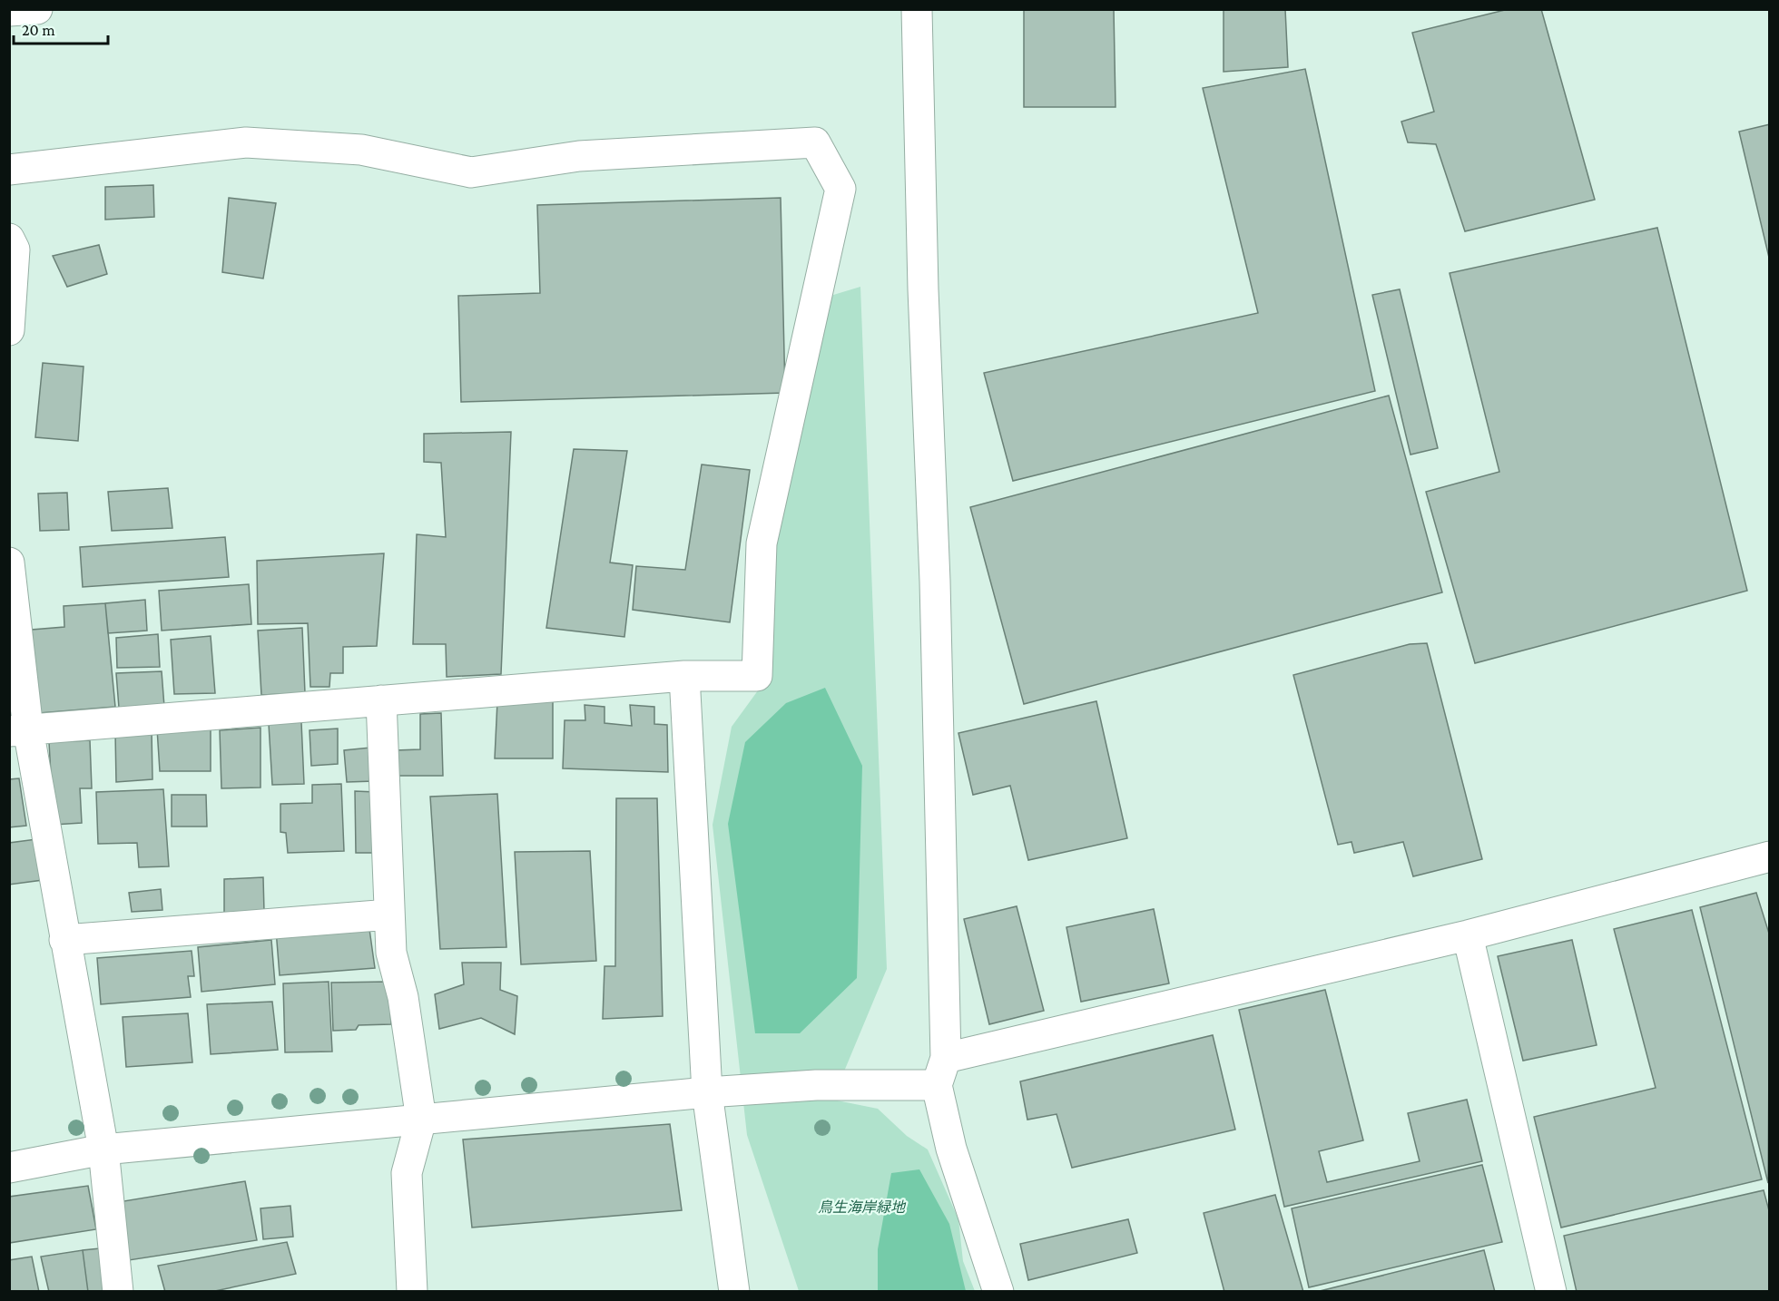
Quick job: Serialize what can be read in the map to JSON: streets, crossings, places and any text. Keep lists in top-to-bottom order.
{
  "parks": ["鳥生海岸緑地"],
  "scale_bar": "20 m"
}
